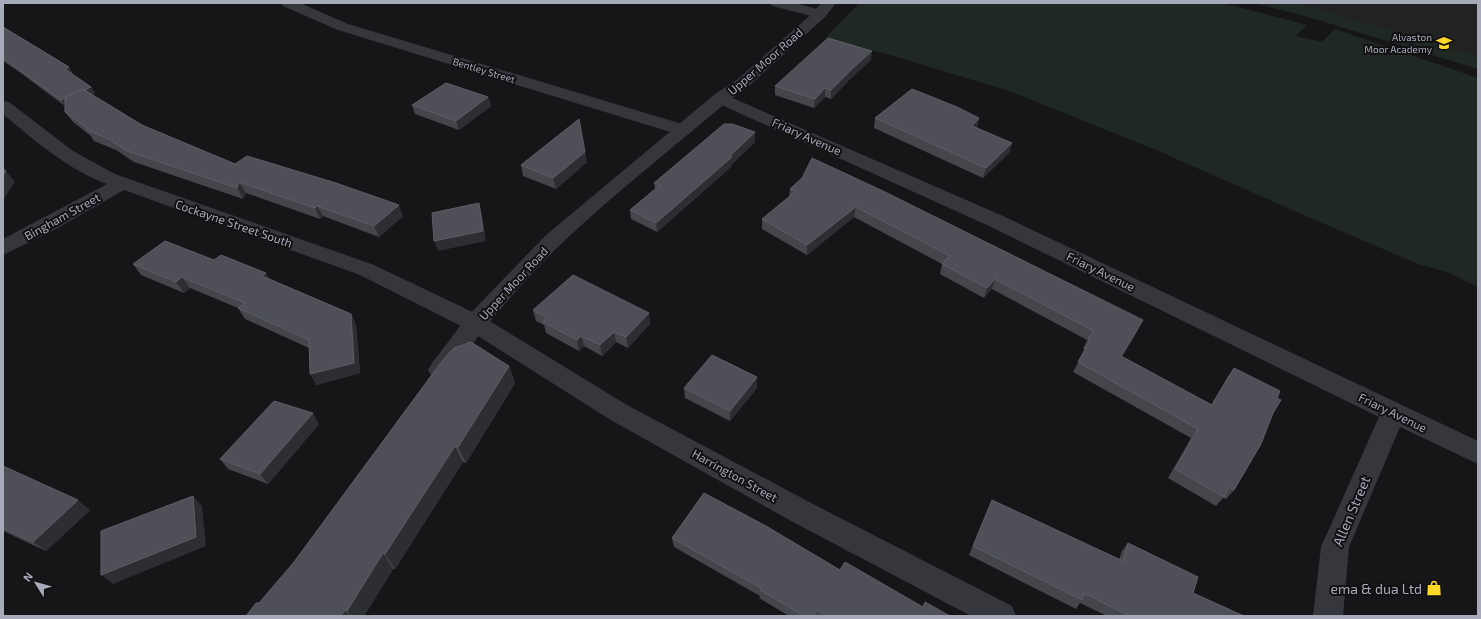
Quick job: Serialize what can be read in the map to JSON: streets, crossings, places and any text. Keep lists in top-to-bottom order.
{
  "streets": {
    "street": [
      "Upper Moor Road",
      "Bentley Street",
      "Friary Avenue",
      "Bingham Street",
      "Cockayne Street South",
      "Harrington Street",
      "Allen Street"
    ]
  },
  "crossings": [
    ["Upper Moor Road", "Bentley Street"],
    ["Upper Moor Road", "Friary Avenue"],
    ["Upper Moor Road", "Cockayne Street South"],
    ["Upper Moor Road", "Harrington Street"],
    ["Friary Avenue", "Allen Street"],
    ["Bingham Street", "Cockayne Street South"],
    ["Cockayne Street South", "Harrington Street"]
  ],
  "places": {
    "school or university": ["Alvaston Moor Academy"],
    "shop": ["ema & dua Ltd"]
  },
  "north": "top left"
}
